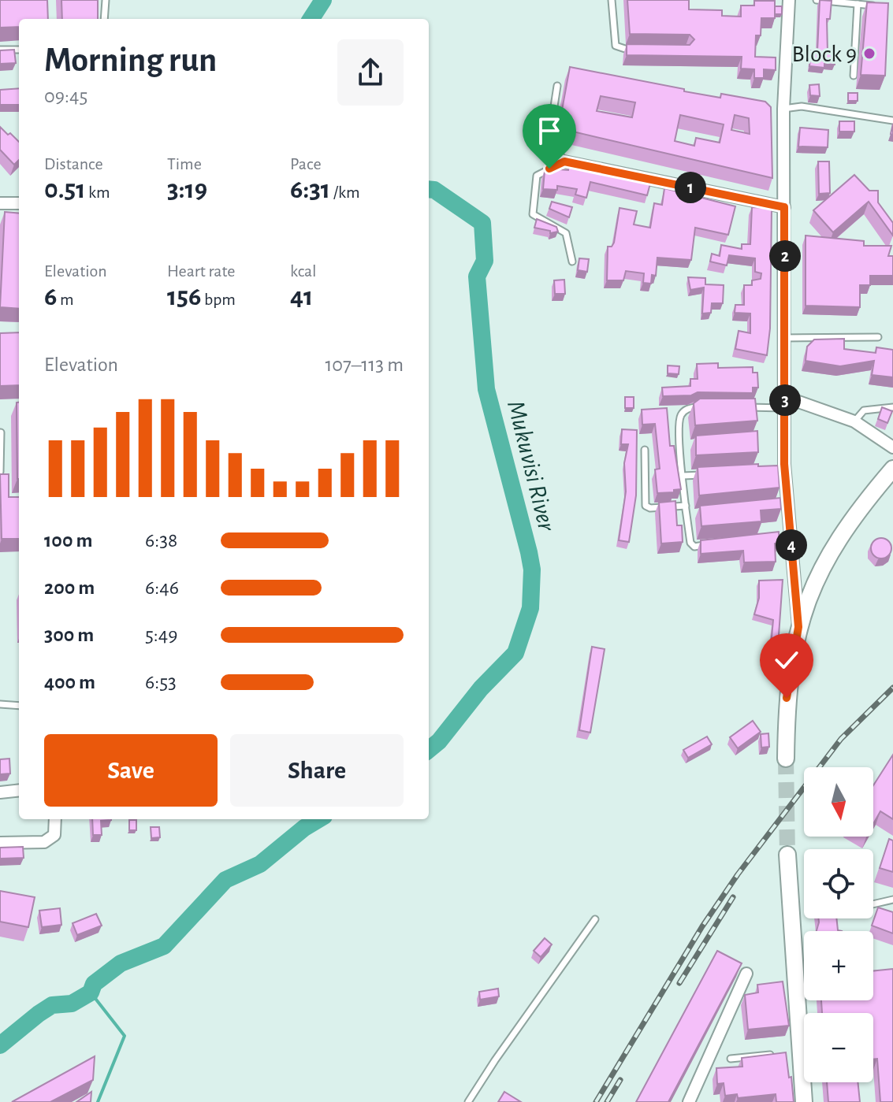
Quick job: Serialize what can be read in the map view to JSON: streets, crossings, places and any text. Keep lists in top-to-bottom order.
{
  "water": ["Mukuvisi River"],
  "places": ["Block 9"],
  "north": "bottom",
  "page": {
    "heading": ["Morning run", "09:45"],
    "stats": [
      ["Distance", "0.51 km"],
      ["Time", "3:19"],
      ["Pace", "6:31 /km"],
      ["Elevation", "6 m"],
      ["Heart rate", "156 bpm"],
      ["kcal", "41"]
    ],
    "pins": [
      "1",
      "2",
      "3",
      "4"
    ],
    "chart": ["Elevation", "107–113 m"],
    "list": [
      {
        "name": "100 m",
        "note": "6:38"
      },
      {
        "name": "200 m",
        "note": "6:46"
      },
      {
        "name": "300 m",
        "note": "5:49"
      },
      {
        "name": "400 m",
        "note": "6:53"
      }
    ],
    "buttons": ["Save", "Share"],
    "map_buttons": ["+", "−"]
  }
}
